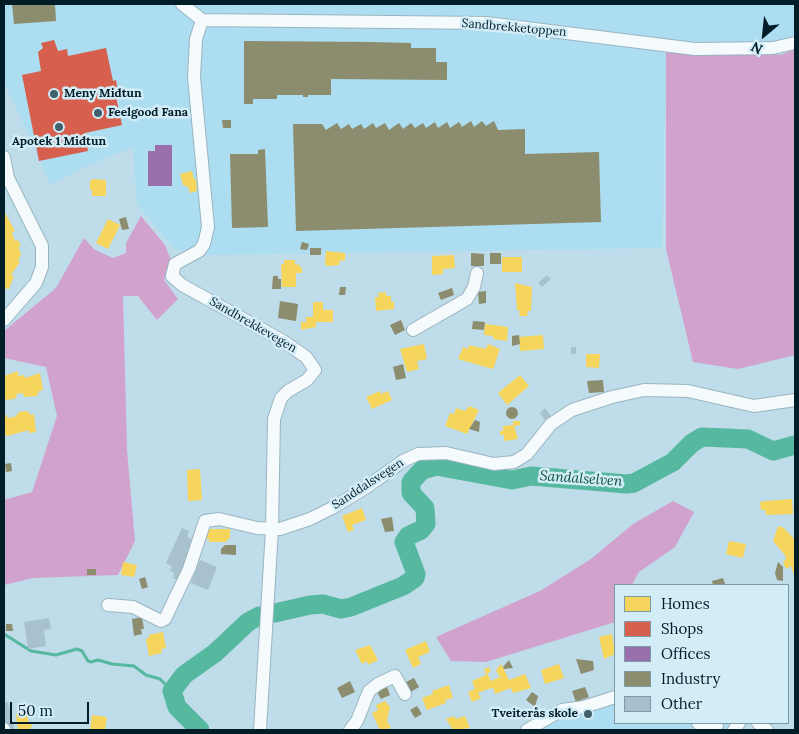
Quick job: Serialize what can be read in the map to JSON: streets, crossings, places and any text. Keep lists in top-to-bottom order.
{
  "streets": {
    "street": ["Sandbrekketoppen", "Sandbrekkevegen", "Sanddalsvegen"]
  },
  "crossings": [
    ["Sandbrekketoppen", "Sandbrekkevegen"],
    ["Sandbrekkevegen", "Sanddalsvegen"]
  ],
  "water": ["Sandalselven"],
  "places": [
    "Meny Midtun",
    "Feelgood Fana",
    "Apotek 1 Midtun",
    "Tveiterås skole"
  ],
  "legend": [
    "Homes",
    "Shops",
    "Offices",
    "Industry",
    "Other"
  ],
  "scale_bar": "50 m",
  "north": "bottom left"
}
